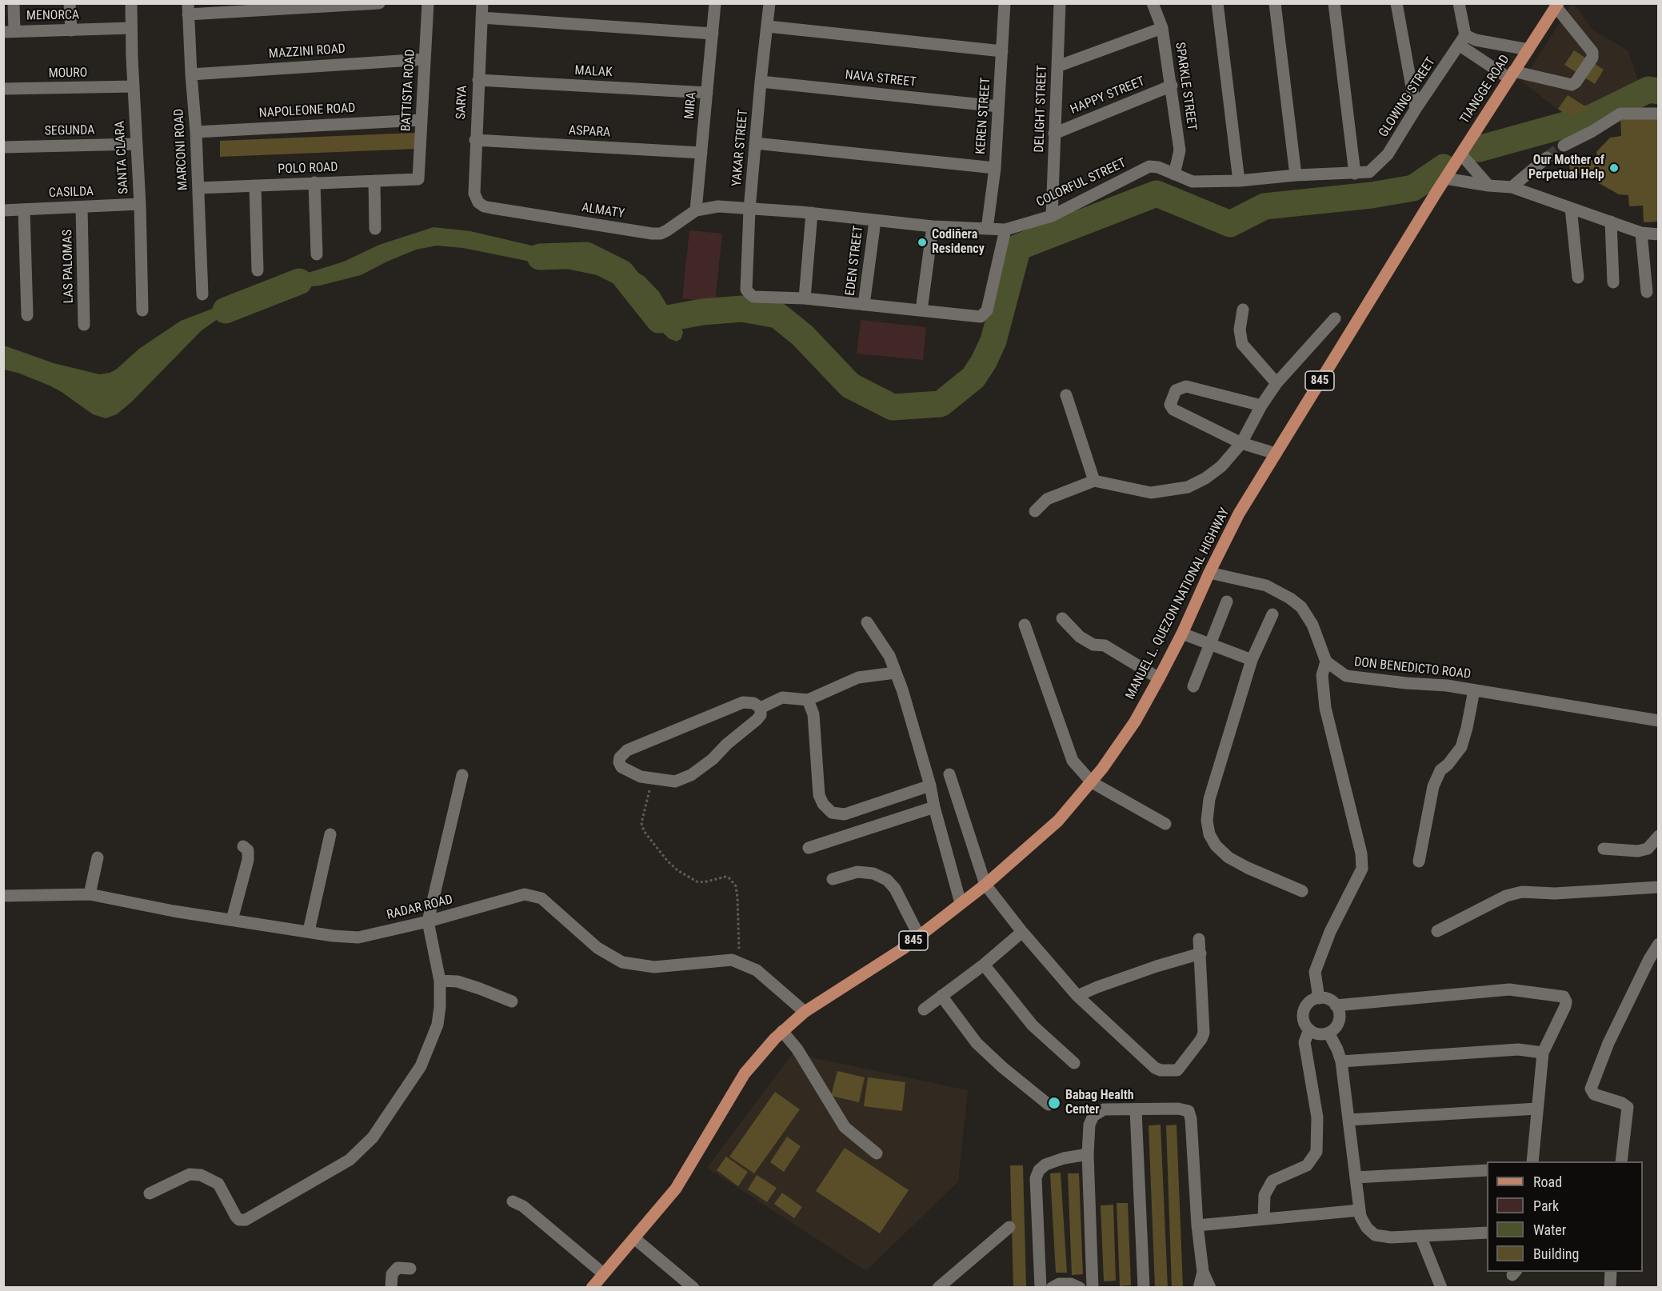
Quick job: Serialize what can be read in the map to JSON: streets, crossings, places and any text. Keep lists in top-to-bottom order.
{
  "streets": {
    "main road": ["TIANGGE ROAD", "845", "MANUEL L. QUEZON NATIONAL HIGHWAY"],
    "street": [
      "MENORCA",
      "MAZZINI ROAD",
      "MALAK",
      "MOURO",
      "NAVA STREET",
      "SPARKLE STREET",
      "BATTISTA ROAD",
      "HAPPY STREET",
      "GLOWING STREET",
      "SARYA",
      "MIRA",
      "DELIGHT STREET",
      "NAPOLEONE ROAD",
      "KEREN STREET",
      "SEGUNDA",
      "ASPARA",
      "YAKAR STREET",
      "MARCONI ROAD",
      "SANTA CLARA",
      "POLO ROAD",
      "COLORFUL STREET",
      "CASILDA",
      "ALMATY",
      "EDEN STREET",
      "LAS PALOMAS",
      "DON BENEDICTO ROAD",
      "RADAR ROAD"
    ]
  },
  "crossings": [
    ["MENORCA", "SANTA CLARA"],
    ["MAZZINI ROAD", "BATTISTA ROAD"],
    ["MAZZINI ROAD", "MARCONI ROAD"],
    ["MALAK", "SARYA"],
    ["MALAK", "MIRA"],
    ["MOURO", "SANTA CLARA"],
    ["NAVA STREET", "KEREN STREET"],
    ["NAVA STREET", "YAKAR STREET"],
    ["SPARKLE STREET", "HAPPY STREET"],
    ["SPARKLE STREET", "COLORFUL STREET"],
    ["TIANGGE ROAD", "MANUEL L. QUEZON NATIONAL HIGHWAY"],
    ["BATTISTA ROAD", "NAPOLEONE ROAD"],
    ["BATTISTA ROAD", "POLO ROAD"],
    ["HAPPY STREET", "DELIGHT STREET"],
    ["GLOWING STREET", "COLORFUL STREET"],
    ["SARYA", "ASPARA"],
    ["SARYA", "ALMATY"],
    ["MIRA", "ASPARA"],
    ["MIRA", "ALMATY"],
    ["DELIGHT STREET", "COLORFUL STREET"],
    ["NAPOLEONE ROAD", "MARCONI ROAD"],
    ["KEREN STREET", "COLORFUL STREET"],
    ["SEGUNDA", "SANTA CLARA"],
    ["YAKAR STREET", "COLORFUL STREET"],
    ["MARCONI ROAD", "POLO ROAD"],
    ["SANTA CLARA", "CASILDA"],
    ["COLORFUL STREET", "ALMATY"],
    ["COLORFUL STREET", "EDEN STREET"],
    ["CASILDA", "LAS PALOMAS"],
    ["MANUEL L. QUEZON NATIONAL HIGHWAY", "RADAR ROAD"]
  ],
  "places": ["Our Mother of Perpetual Help", "Codiñera Residency", "Babag Health Center"],
  "legend": [
    "Road",
    "Park",
    "Water",
    "Building"
  ]
}
